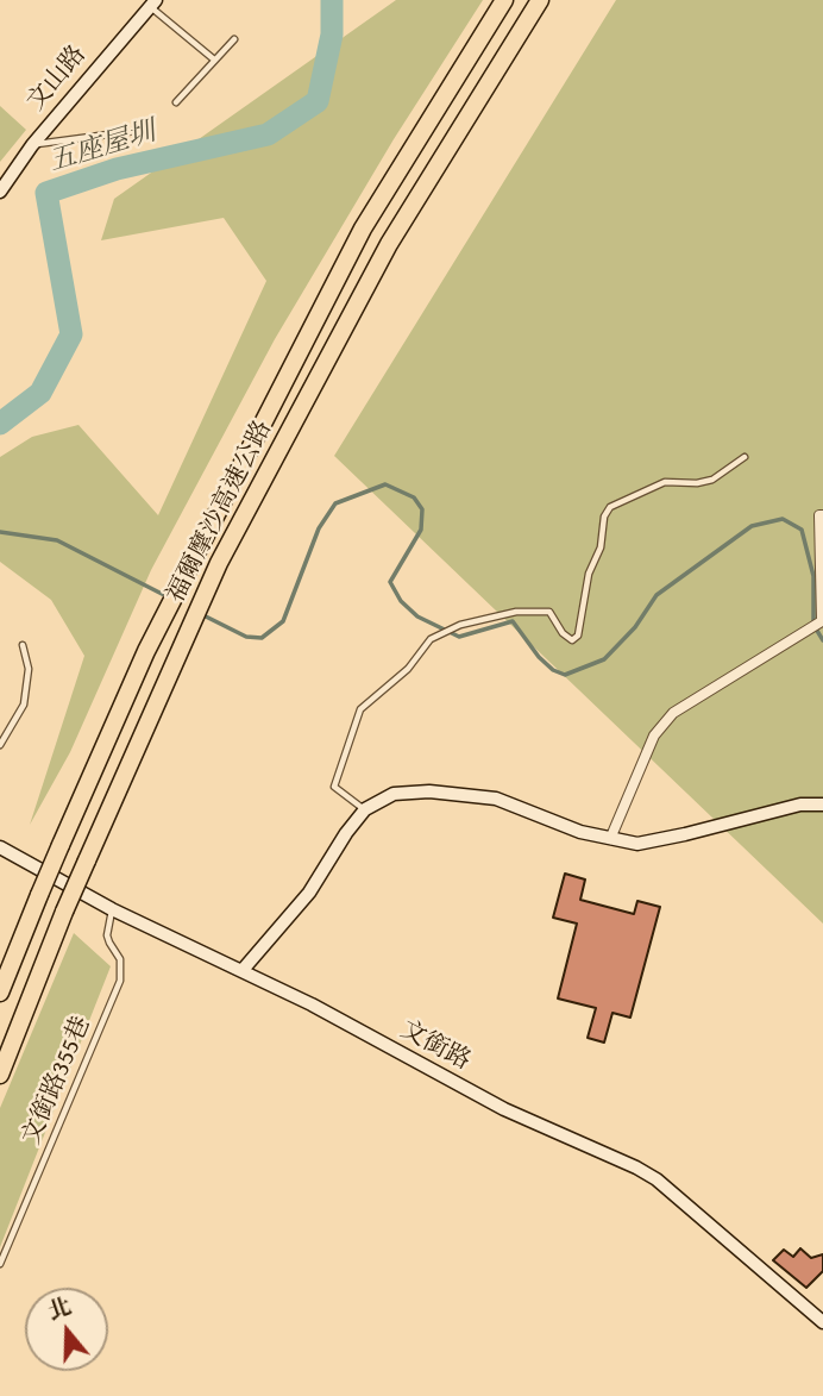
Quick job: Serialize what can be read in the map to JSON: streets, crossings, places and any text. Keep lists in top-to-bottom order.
{
  "streets": {
    "highway": ["福爾摩沙高速公路"],
    "main road": ["文山路", "文銜路"],
    "lane": ["文銜路355巷"]
  },
  "crossings": [
    ["文銜路", "文銜路355巷"]
  ],
  "water": ["五座屋圳"],
  "north": "top"
}
